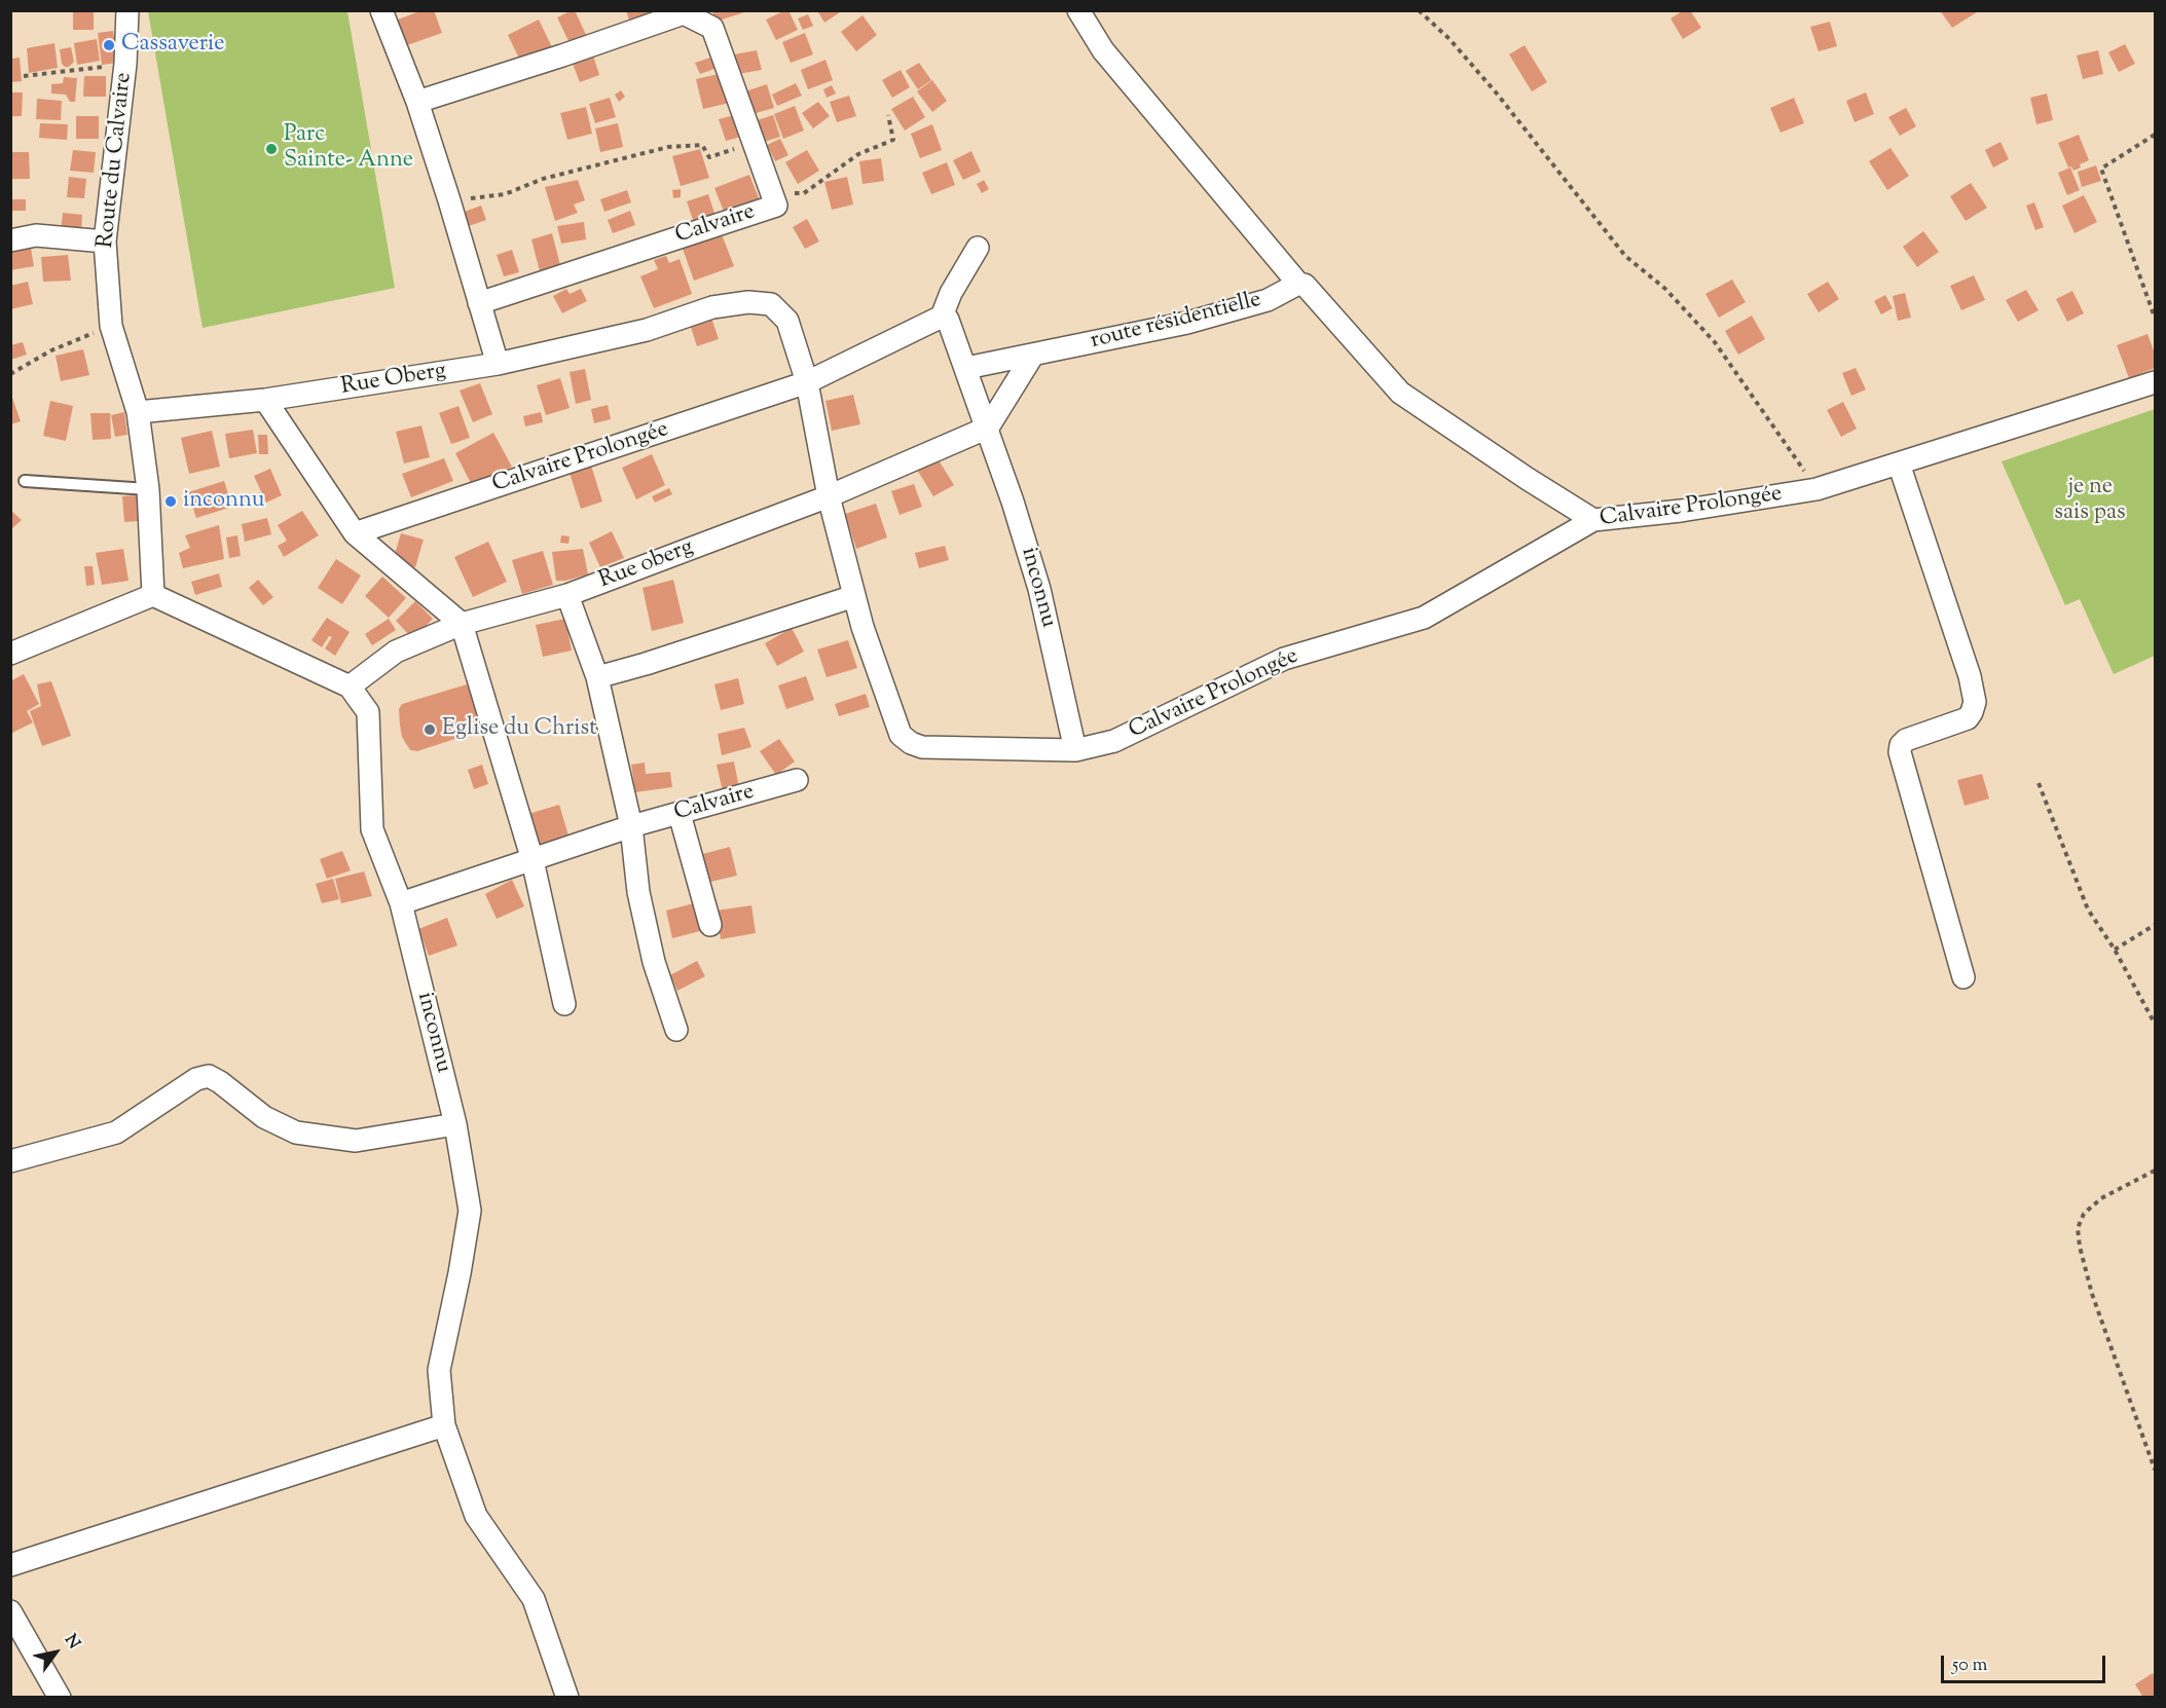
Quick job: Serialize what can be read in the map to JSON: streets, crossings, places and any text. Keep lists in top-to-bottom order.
{
  "streets": {
    "street": [
      "Route du Calvaire",
      "Calvaire",
      "route résidentielle",
      "Rue Oberg",
      "Calvaire Prolongée",
      "Rue oberg",
      "inconnu"
    ]
  },
  "crossings": [
    ["Route du Calvaire", "Rue Oberg"],
    ["Route du Calvaire", "inconnu"],
    ["route résidentielle", "inconnu"],
    ["Rue Oberg", "Calvaire Prolongée"],
    ["Calvaire Prolongée", "Rue oberg"],
    ["Calvaire Prolongée", "inconnu"]
  ],
  "parks": ["je ne sais pas"],
  "places": [
    "Cassaverie",
    "Parc Sainte- Anne",
    "inconnu",
    "Eglise du Christ"
  ],
  "scale_bar": "50 m",
  "north": "top right"
}
